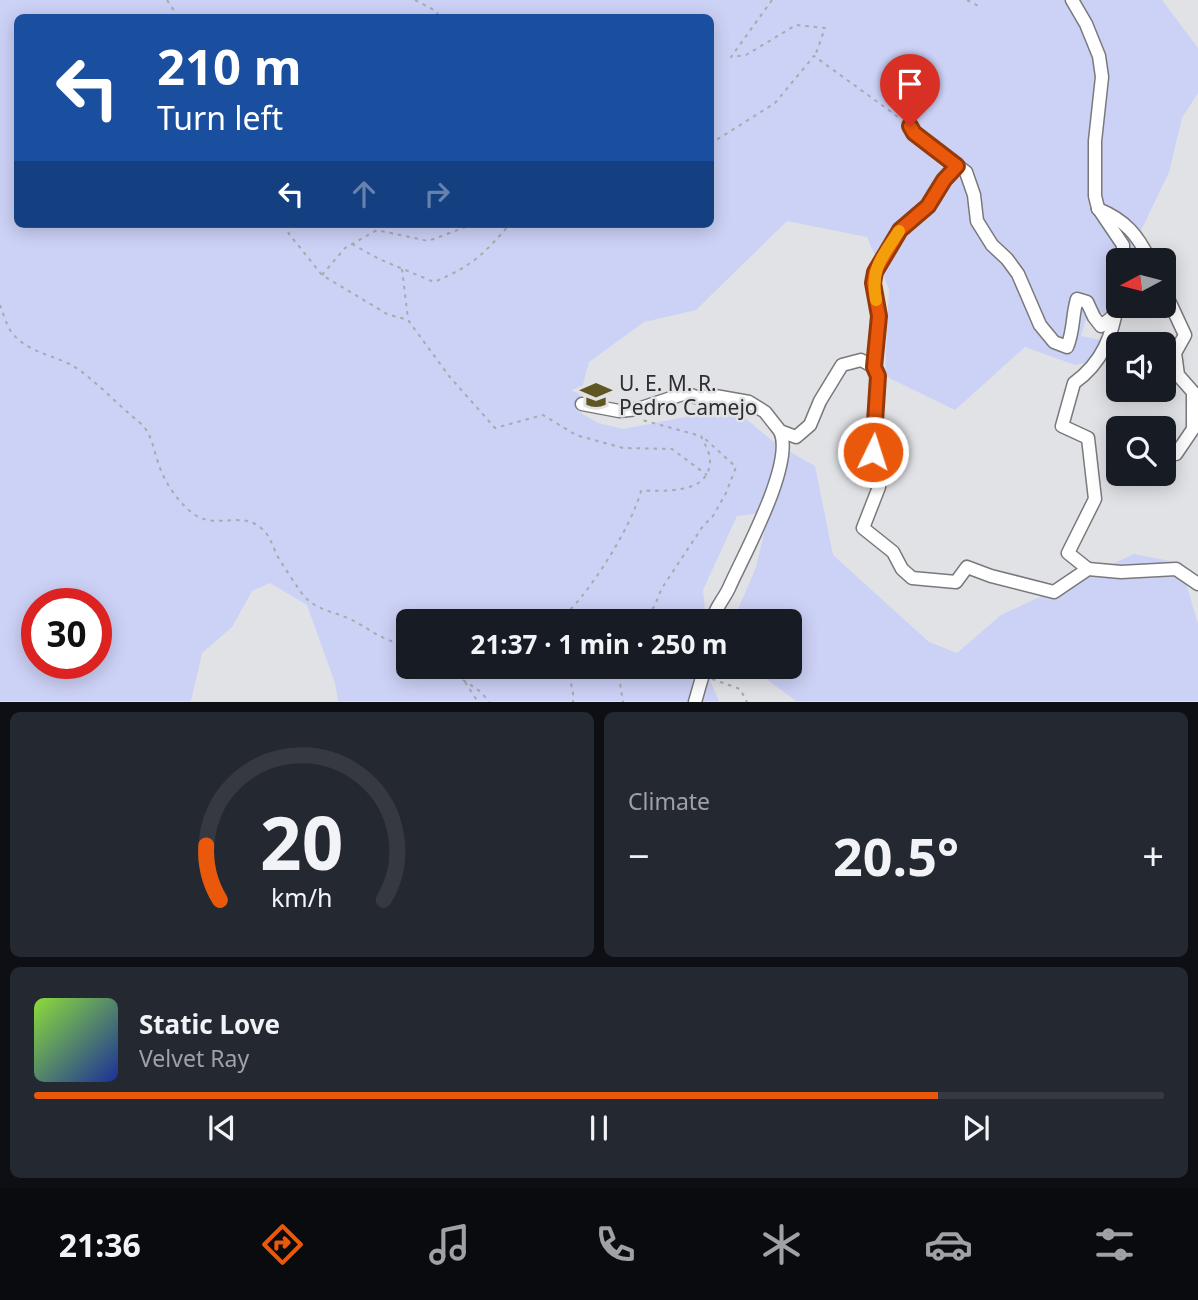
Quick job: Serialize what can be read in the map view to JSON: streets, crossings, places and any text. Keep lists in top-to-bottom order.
{
  "places": {
    "school or university": ["U. E. M. R. Pedro Camejo"]
  },
  "north": "left",
  "page": {
    "turn": ["210 m", "Turn left"],
    "limit": "30",
    "trip": "21:37 · 1 min · 250 m",
    "tile": "Climate",
    "heat": ["−", "20.5°", "+"],
    "song": ["Static Love", "Velvet Ray"],
    "tabs": "21:36",
    "gauge": ["20", "km/h"]
  }
}
